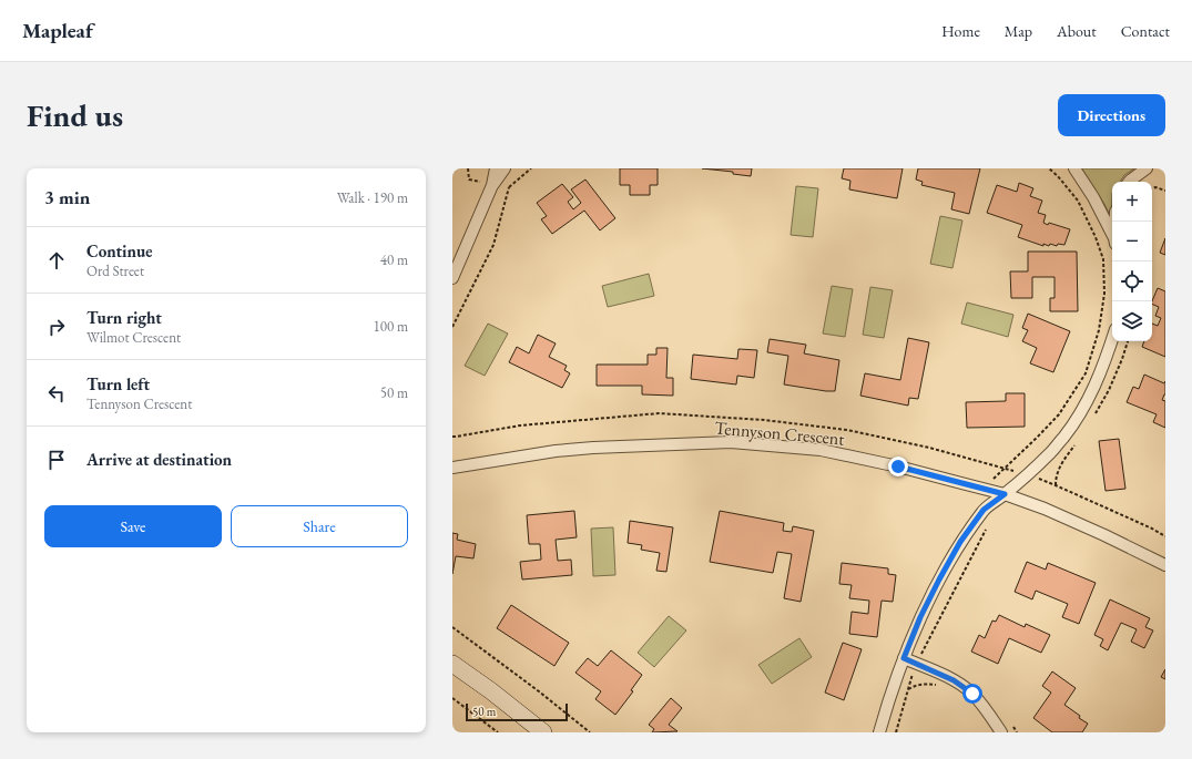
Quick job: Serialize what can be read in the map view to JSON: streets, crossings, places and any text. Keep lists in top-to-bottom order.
{
  "streets": {
    "street": ["Tennyson Crescent"]
  },
  "scale_bar": "50 m",
  "page": {
    "header": "Mapleaf",
    "nav": [
      "Home",
      "Map",
      "About",
      "Contact"
    ],
    "buttons": [
      "Directions",
      ["Save", "Share"]
    ],
    "title": "Find us",
    "heading": ["3 min", "Walk · 190 m"],
    "map_buttons": ["+", "−"],
    "list": [
      ["Continue", "Ord Street", "40 m"],
      ["Turn right", "Wilmot Crescent", "100 m"],
      ["Turn left", "Tennyson Crescent", "50 m"],
      "Arrive at destination"
    ],
    "scale": "50 m"
  }
}
